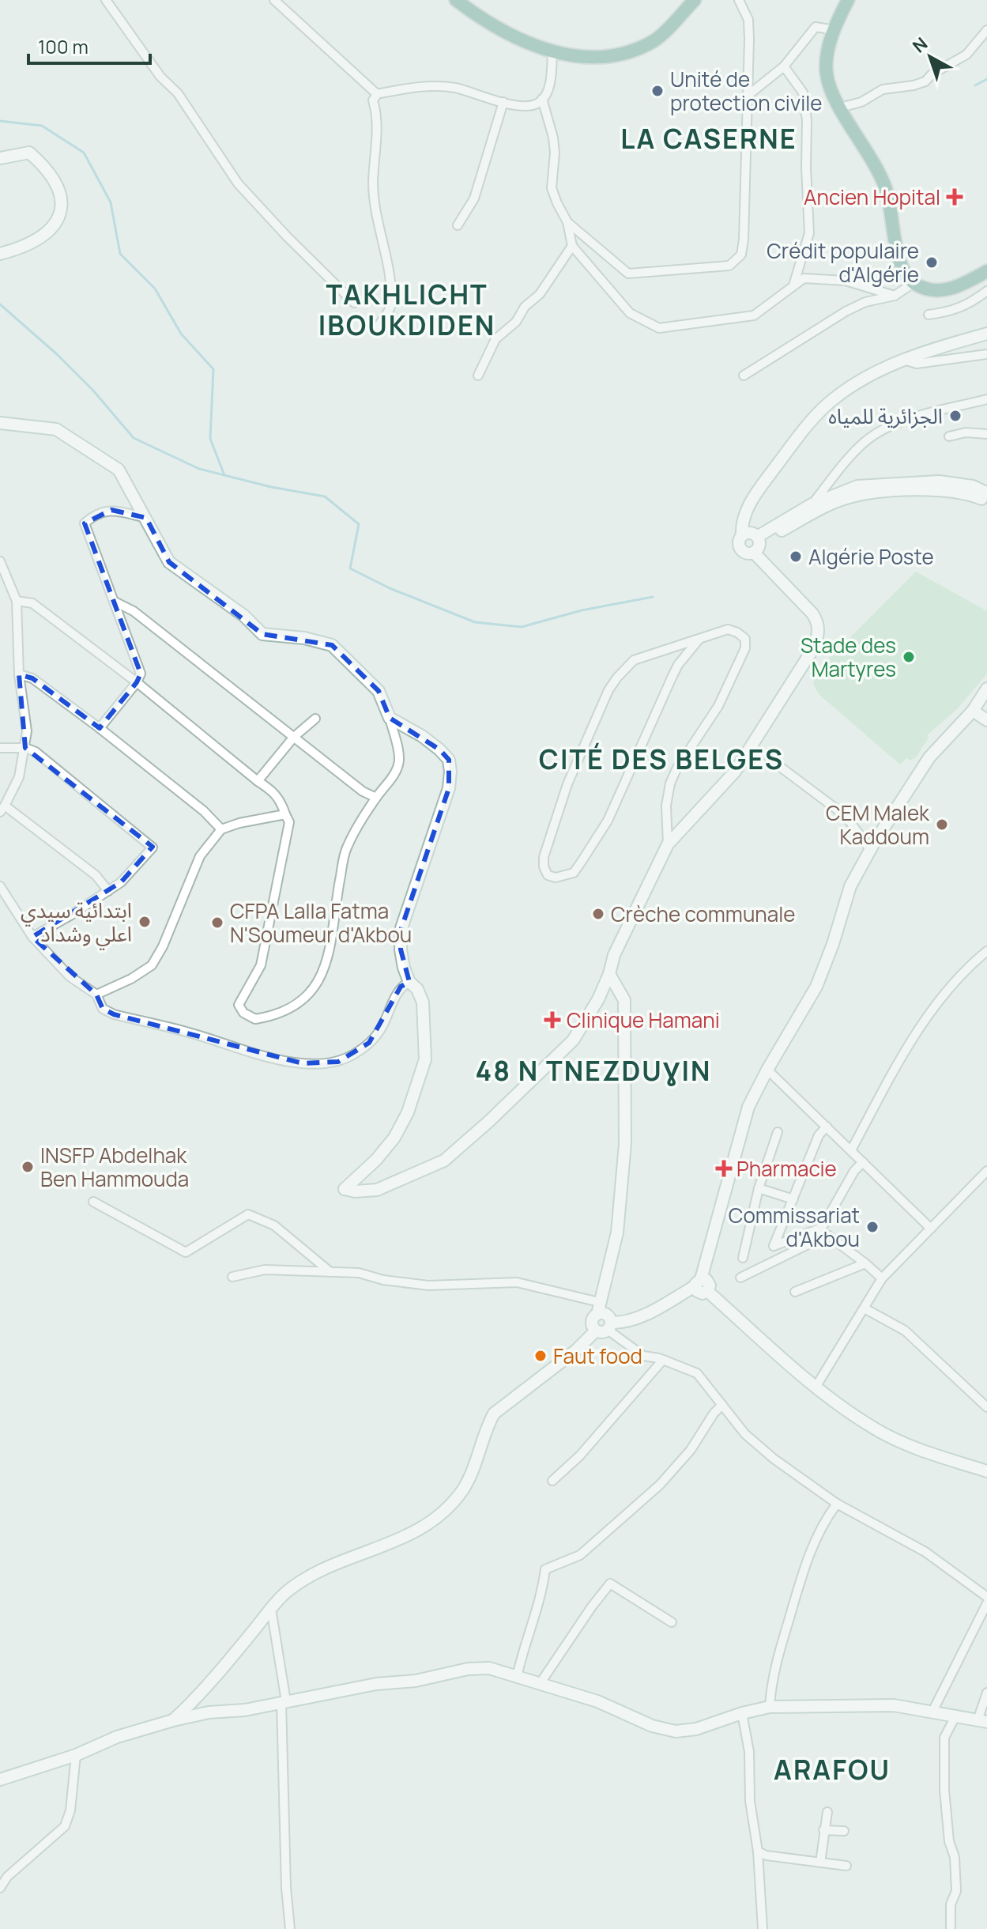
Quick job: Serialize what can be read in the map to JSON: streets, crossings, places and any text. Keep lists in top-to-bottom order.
{
  "districts": [
    "LA CASERNE",
    "TAKHLICHT IBOUKDIDEN",
    "CITÉ DES BELGES",
    "48 N TNEZDUƔIN",
    "ARAFOU"
  ],
  "places": {
    "other": [
      "Unité de protection civile",
      "Crédit populaire d'Algérie",
      "الجزائرية للمياه",
      "Algérie Poste",
      "Stade des Martyres",
      "CEM Malek Kaddoum",
      "Crèche communale",
      "ابتدائية سيدي اعلي وشداد",
      "CFPA Lalla Fatma N'Soumeur d'Akbou",
      "INSFP Abdelhak Ben Hammouda",
      "Commissariat d'Akbou",
      "Faut food"
    ],
    "health": ["Ancien Hopital", "Clinique Hamani", "Pharmacie"]
  },
  "scale_bar": "100 m",
  "north": "top left"
}
